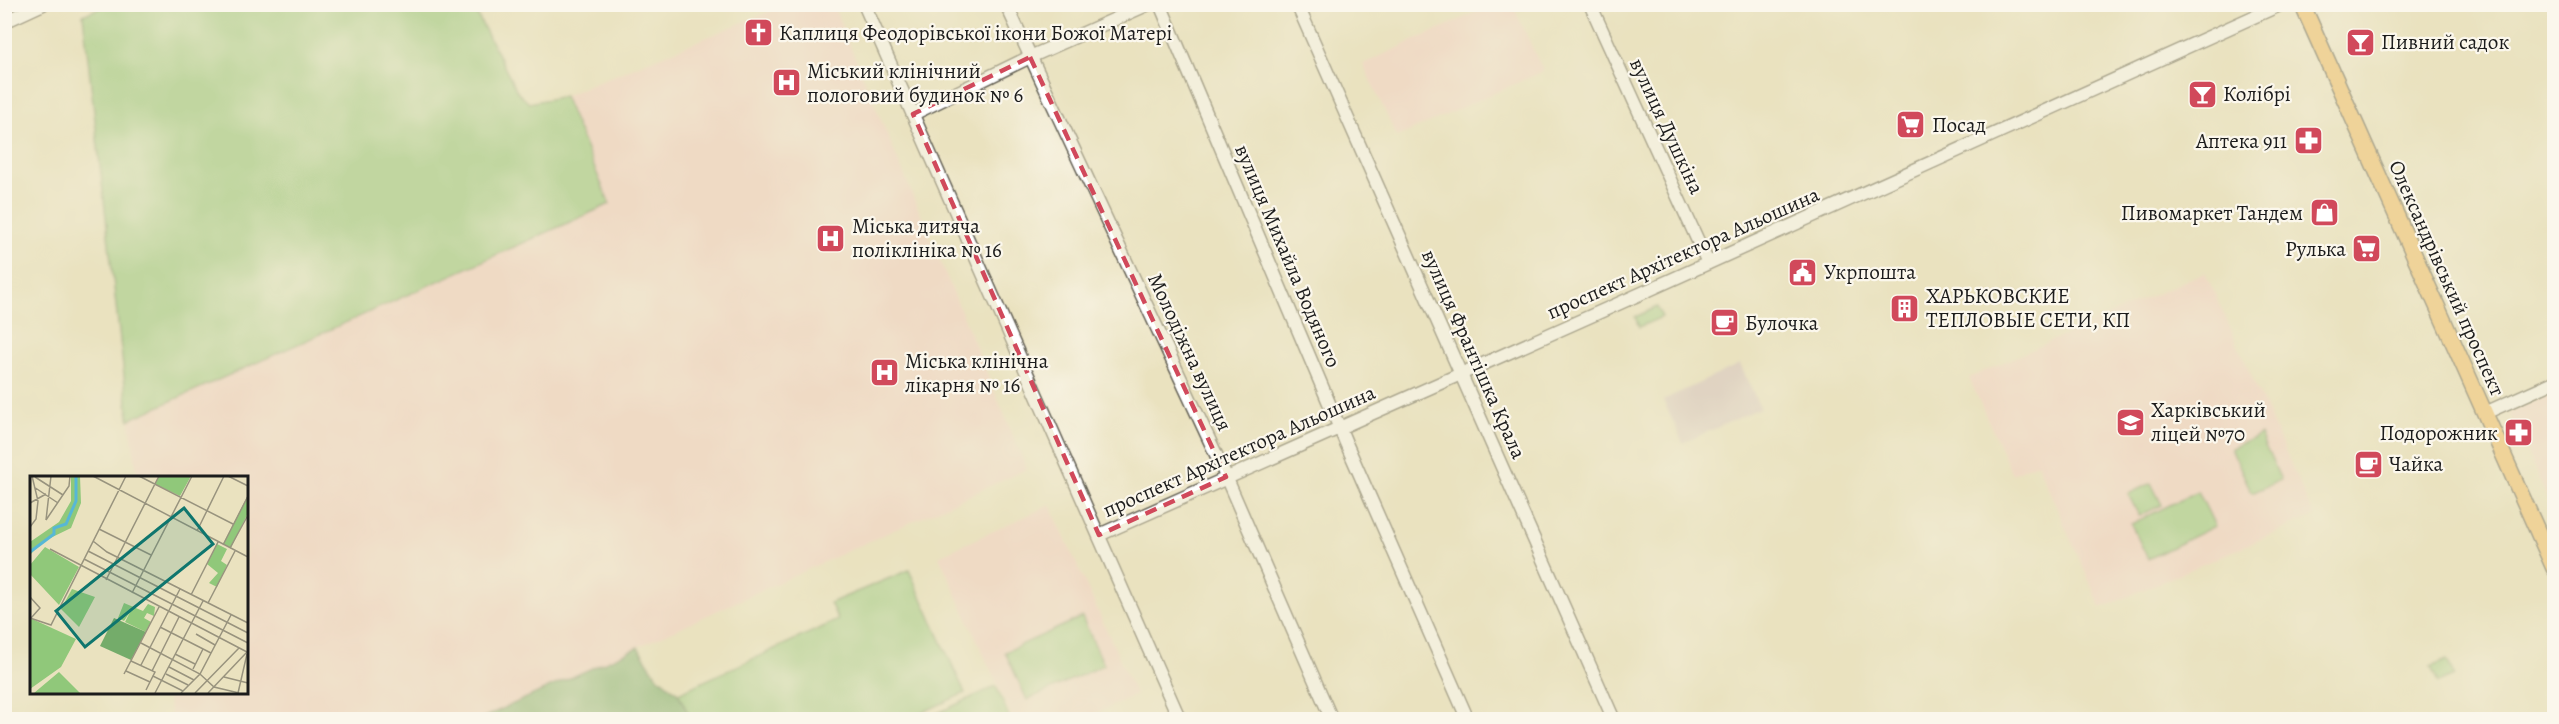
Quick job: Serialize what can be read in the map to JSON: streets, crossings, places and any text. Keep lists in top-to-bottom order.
{
  "streets": {
    "main road": ["Олександрівський проспект"],
    "street": [
      "вулиця Душкіна",
      "проспект Архітектора Альошина",
      "вулиця Михайла Водяного",
      "Молодіжна вулиця",
      "вулиця Франтішка Крала"
    ]
  },
  "crossings": [
    ["вулиця Душкіна", "проспект Архітектора Альошина"],
    ["проспект Архітектора Альошина", "вулиця Михайла Водяного"],
    ["проспект Архітектора Альошина", "Молодіжна вулиця"],
    ["проспект Архітектора Альошина", "вулиця Франтішка Крала"]
  ],
  "places": {
    "church": ["Каплиця Феодорівської ікони Божої Матері"],
    "bar": ["Пивний садок", "Колібрі"],
    "hospital": ["Міський клінічний пологовий будинок № 6", "Міська дитяча поліклініка № 16", "Міська клінічна лікарня № 16"],
    "supermarket": ["Посад", "Рулька"],
    "pharmacy": ["Аптека 911", "Подорожник"],
    "shop": ["Пивомаркет Тандем"],
    "public building": ["Укрпошта"],
    "building": ["ХАРЬКОВСКИЕ ТЕПЛОВЫЕ СЕТИ, КП"],
    "cafe": ["Булочка", "Чайка"],
    "school or university": ["Харківський ліцей №70"]
  }
}
